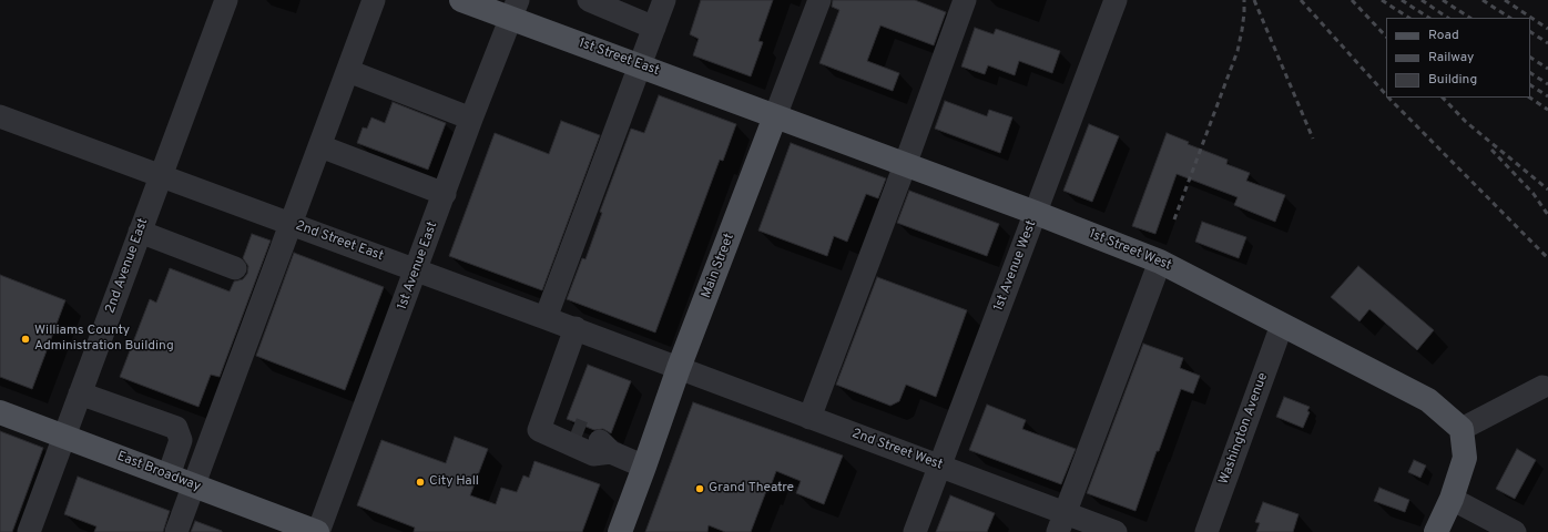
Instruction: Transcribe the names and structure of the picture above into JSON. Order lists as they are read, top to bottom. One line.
{"streets":{"main road":["1st Street East","1st Street West","Main Street","East Broadway"],"street":["2nd Street East","2nd Avenue East","1st Avenue East","1st Avenue West","Washington Avenue","2nd Street West"]},"crossings":[["1st Street East","1st Street West"],["1st Street East","1st Avenue East"],["1st Street East","Main Street"],["2nd Street East","2nd Avenue East"],["2nd Street East","1st Avenue East"],["2nd Street East","Main Street"],["2nd Street East","2nd Street West"],["1st Street West","Main Street"],["1st Street West","1st Avenue West"],["1st Street West","Washington Avenue"],["2nd Avenue East","East Broadway"],["1st Avenue East","East Broadway"],["Main Street","2nd Street West"],["1st Avenue West","2nd Street West"]],"places":["Williams County Administration Building","City Hall","Grand Theatre"],"legend":["Road","Railway","Building"]}
